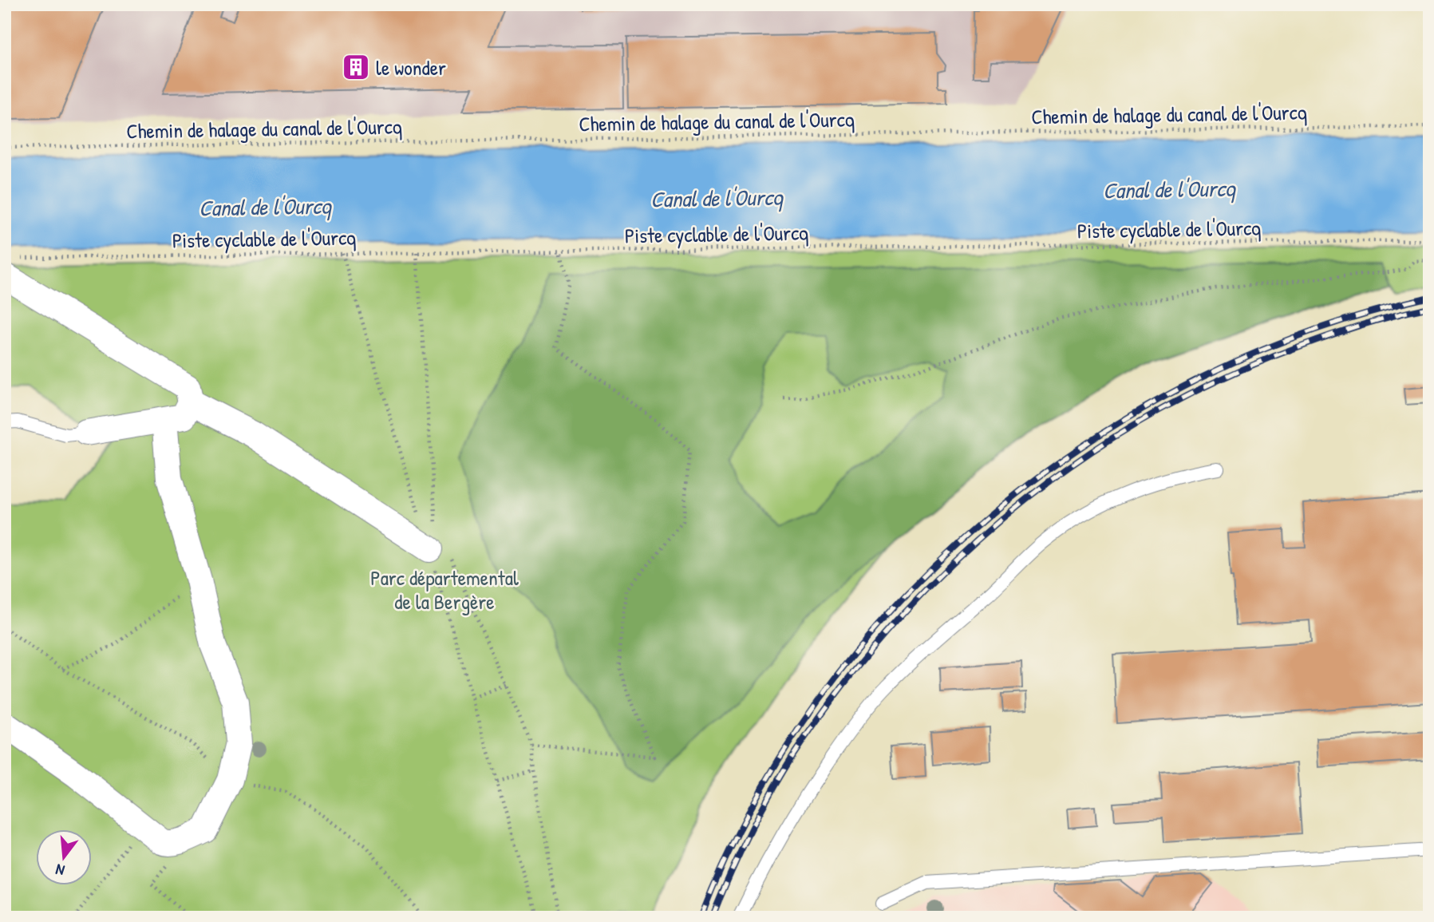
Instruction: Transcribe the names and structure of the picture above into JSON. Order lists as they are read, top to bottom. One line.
{"streets":{"path":["Chemin de halage du canal de l'Ourcq","Piste cyclable de l'Ourcq"]},"water":["Canal de l'Ourcq"],"parks":["Parc départemental de la Bergère"],"places":{"building":["le wonder"]},"north":"bottom"}
